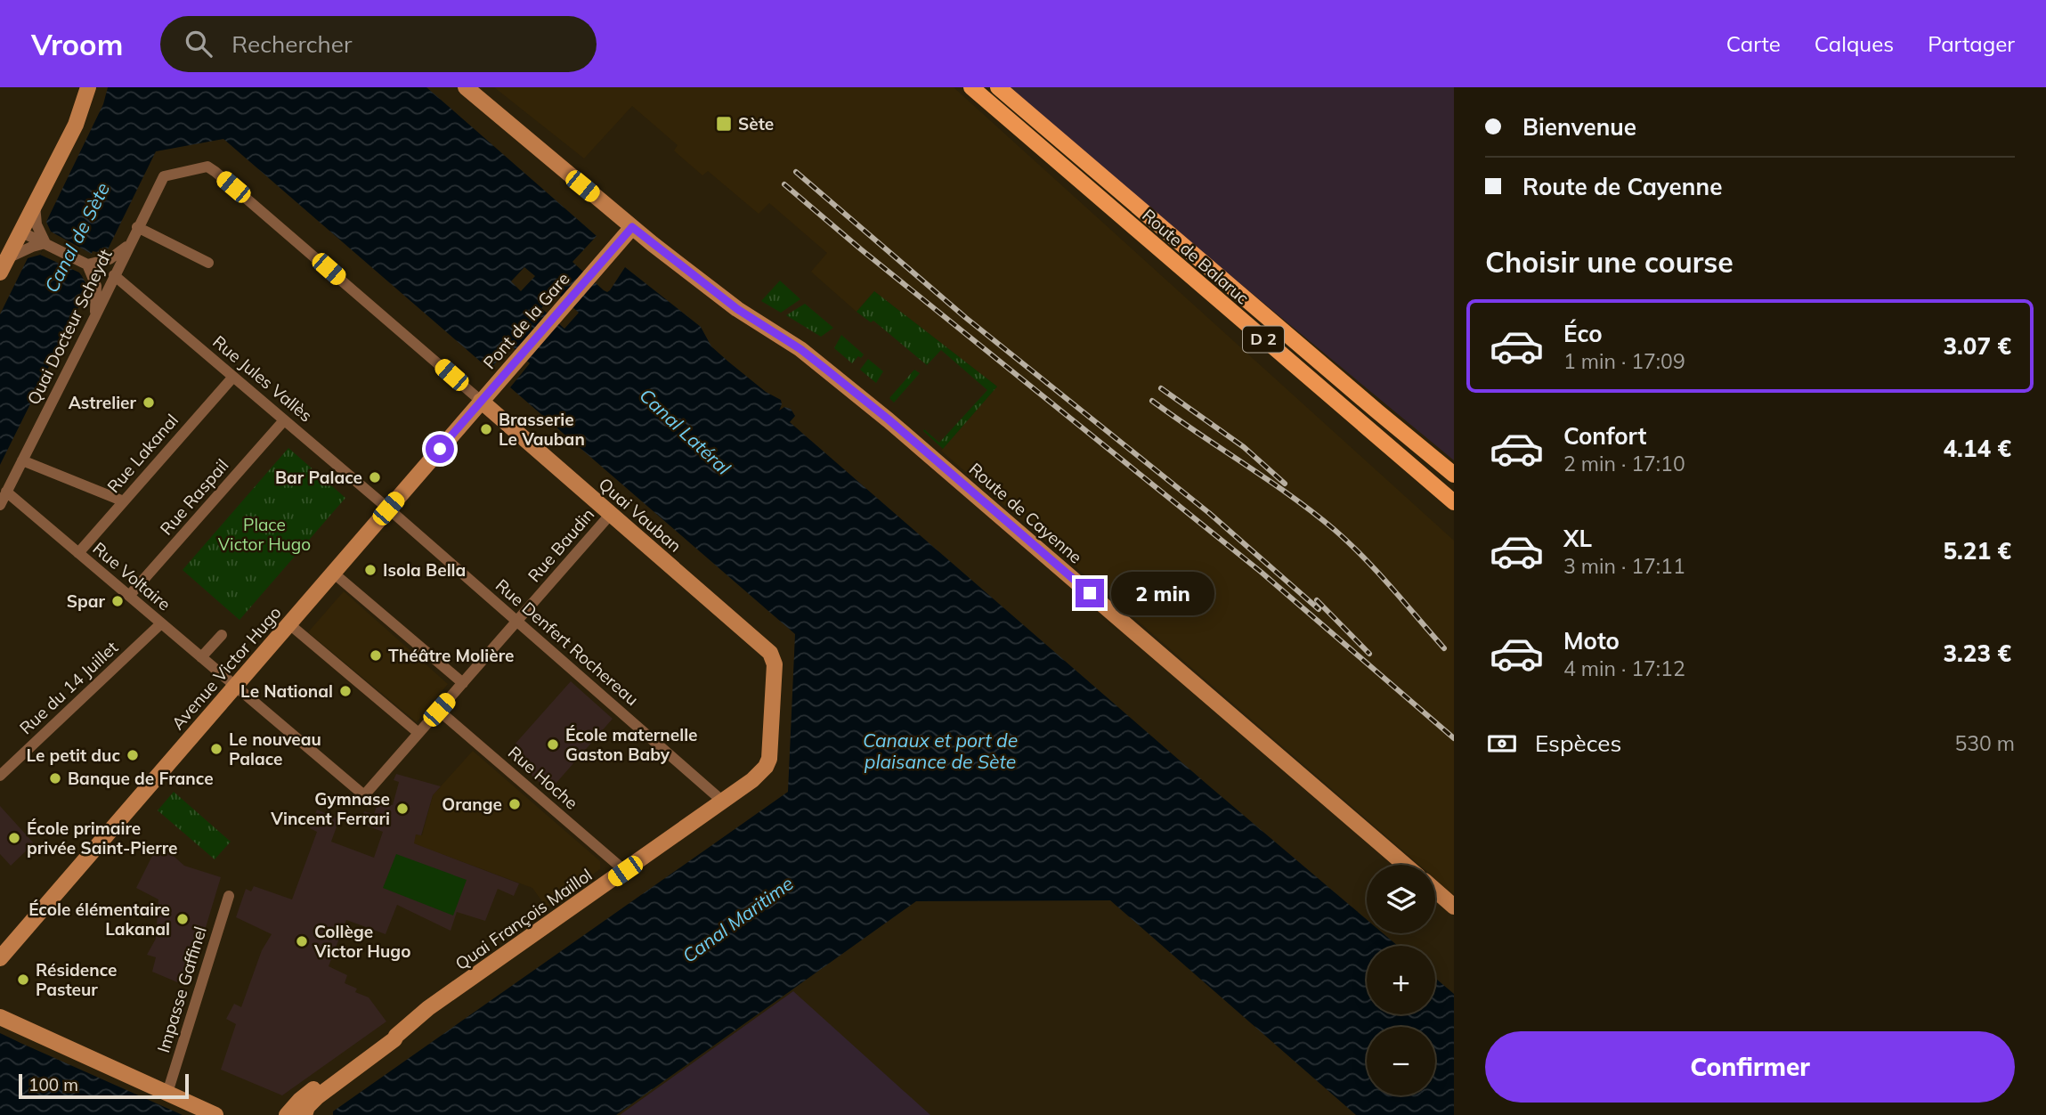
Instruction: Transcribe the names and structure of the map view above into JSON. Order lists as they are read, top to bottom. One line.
{"streets":{"main road":["Route de Balaruc","Pont de la Gare","D 2","Route de Cayenne","Quai Vauban","Avenue Victor Hugo","Quai François Maillol"],"street":["Quai Docteur Scheydt","Rue Jules Vallès","Rue Lakanal","Rue Raspail","Rue Baudin","Rue Voltaire","Rue Denfert Rochereau","Rue du 14 Juillet","Rue Hoche","Impasse Gaffinel"]},"crossings":[["Pont de la Gare","Quai Docteur Scheydt"],["Pont de la Gare","Route de Cayenne"],["Pont de la Gare","Quai Vauban"],["Pont de la Gare","Avenue Victor Hugo"],["Quai Docteur Scheydt","Rue Jules Vallès"],["Quai Docteur Scheydt","Quai Vauban"],["Quai Docteur Scheydt","Rue Voltaire"],["Quai Docteur Scheydt","Avenue Victor Hugo"],["Rue Jules Vallès","Rue Lakanal"],["Rue Jules Vallès","Rue Raspail"],["Rue Jules Vallès","Rue Denfert Rochereau"],["Rue Jules Vallès","Avenue Victor Hugo"],["Rue Lakanal","Rue Voltaire"],["Rue Raspail","Rue Voltaire"],["Quai Vauban","Rue Baudin"],["Quai Vauban","Avenue Victor Hugo"],["Quai Vauban","Quai François Maillol"],["Rue Baudin","Rue Voltaire"],["Rue Baudin","Rue Denfert Rochereau"],["Rue Baudin","Rue Hoche"],["Rue Voltaire","Avenue Victor Hugo"],["Rue Voltaire","Rue du 14 Juillet"],["Rue Denfert Rochereau","Avenue Victor Hugo"],["Rue Denfert Rochereau","Quai François Maillol"],["Rue Hoche","Quai François Maillol"]],"water":["Canal de Sète","Canal Latéral","Canaux et port de plaisance de Sète","Canal Maritime"],"parks":["Place Victor Hugo"],"places":{"transit":["Sète"],"other":["Astrelier","Brasserie Le Vauban","Bar Palace","Isola Bella","Spar","Théâtre Molière","Le National","École maternelle Gaston Baby","Le nouveau Palace","Le petit duc","Banque de France","Orange","Gymnase Vincent Ferrari","École primaire privée Saint-Pierre","École élémentaire Lakanal","Collège Victor Hugo","Résidence Pasteur"]},"scale_bar":"100 m","page":{"header":"Vroom","search":"Rechercher","nav":["Carte","Calques","Partager"],"banner":["Bienvenue","Route de Cayenne"],"heading":"Choisir une course","list":[{"name":"Éco","note":"1 min · 17:09","value":"3.07 €"},{"name":"Confort","note":"2 min · 17:10","value":"4.14 €"},{"name":"XL","note":"3 min · 17:11","value":"5.21 €"},{"name":"Moto","note":"4 min · 17:12","value":"3.23 €"}],"bubble":"2 min","pay":["Espèces","530 m"],"map_buttons":["+","−"],"buttons":"Confirmer","scale":"100 m"}}
